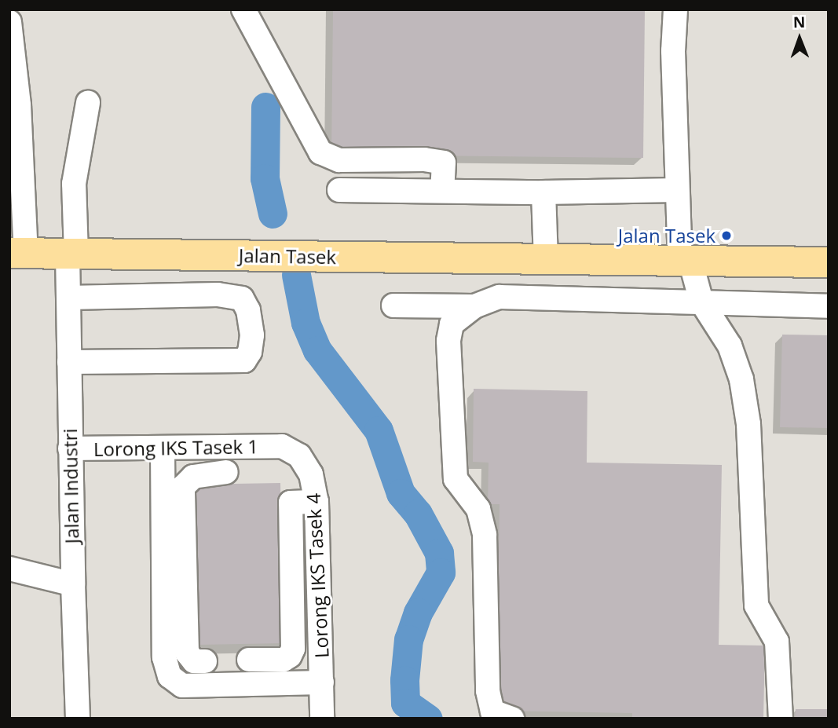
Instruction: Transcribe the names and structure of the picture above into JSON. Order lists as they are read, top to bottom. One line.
{"streets":{"main road":["Jalan Tasek"],"street":["Lorong IKS Tasek 1","Jalan Industri","Lorong IKS Tasek 4"]},"crossings":[["Jalan Tasek","Jalan Industri"],["Lorong IKS Tasek 1","Jalan Industri"],["Lorong IKS Tasek 1","Lorong IKS Tasek 4"]],"places":["Jalan Tasek"],"north":"top"}
